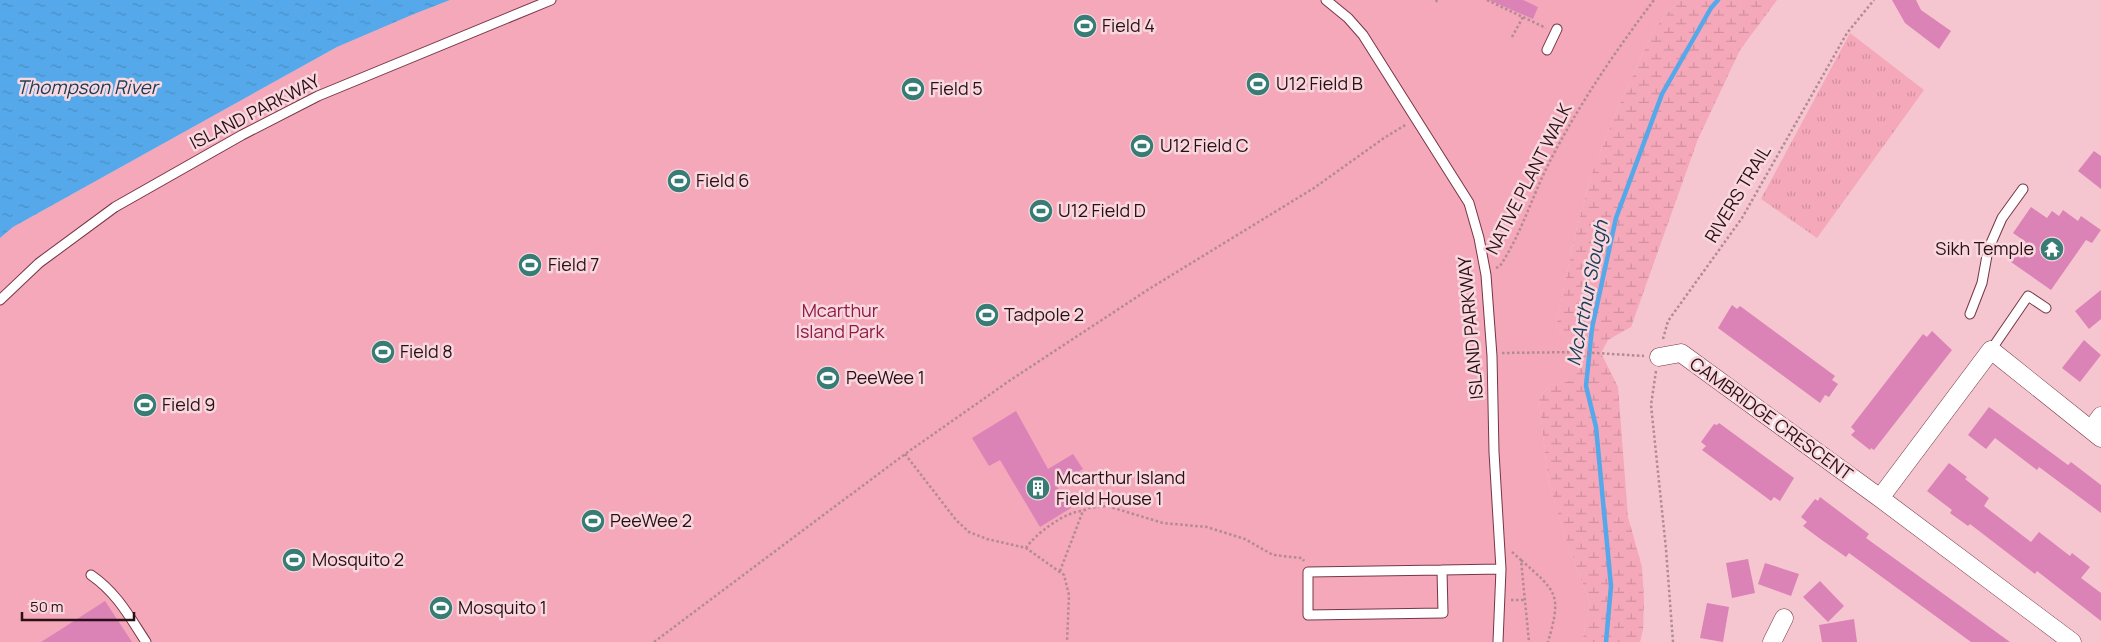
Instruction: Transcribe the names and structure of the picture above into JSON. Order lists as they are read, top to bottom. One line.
{"streets":{"street":["CAMBRIDGE CRESCENT"],"lane":["ISLAND PARKWAY"],"path":["NATIVE PLANT WALK","RIVERS TRAIL"]},"crossings":[["RIVERS TRAIL","CAMBRIDGE CRESCENT"]],"water":["Thompson River","McArthur Slough"],"parks":["Mcarthur Island Park"],"places":{"sports":["Field 4","U12 Field B","Field 5","U12 Field C","Field 6","U12 Field D","Field 7","Tadpole 2","Field 8","PeeWee 1","Field 9","PeeWee 2","Mosquito 2","Mosquito 1"],"temple":["Sikh Temple"],"building":["Mcarthur Island Field House 1"]},"scale_bar":"50 m"}
